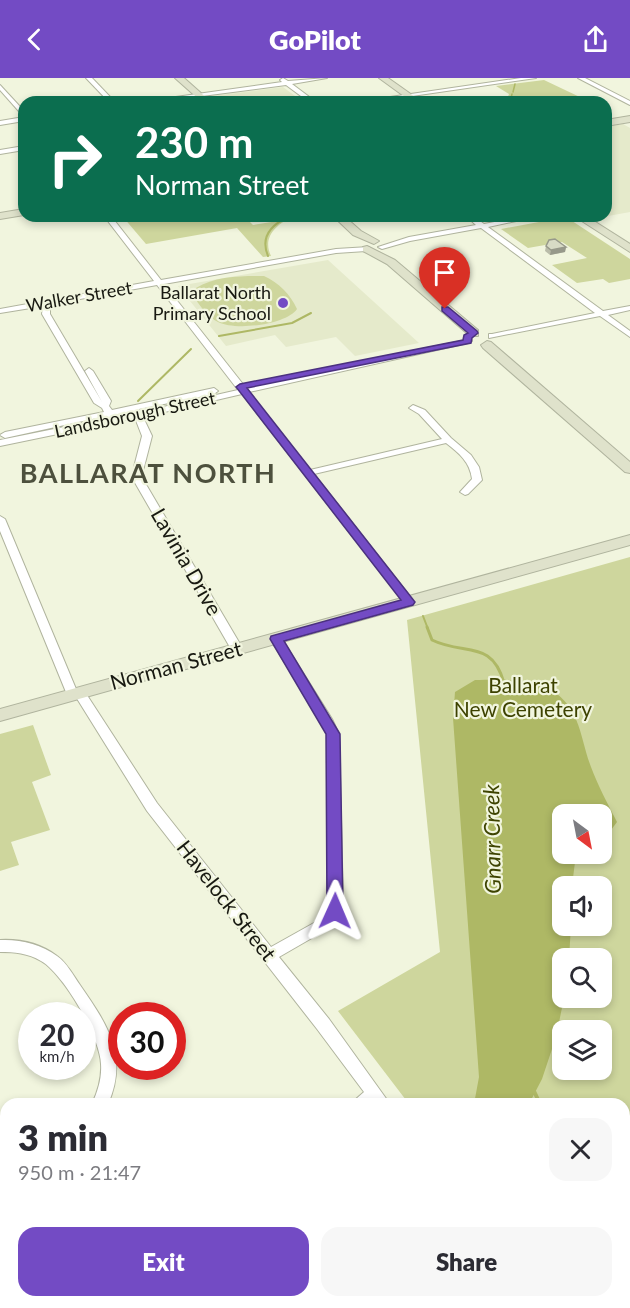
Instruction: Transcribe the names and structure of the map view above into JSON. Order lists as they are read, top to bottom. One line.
{"streets":{"street":["Walker Street","Landsborough Street","Lavinia Drive","Norman Street","Havelock Street"]},"crossings":[["Landsborough Street","Lavinia Drive"],["Lavinia Drive","Norman Street"],["Norman Street","Havelock Street"]],"districts":["BALLARAT NORTH"],"water":["Gnarr Creek"],"parks":["Ballarat New Cemetery"],"places":["Ballarat North Primary School"],"north":"bottom right","page":{"header":"GoPilot","turn":["230 m","Norman Street"],"speed":"20 km/h","limit":"30","heading":["3 min","950 m · 21:47"],"buttons":["Exit","Share"]}}
